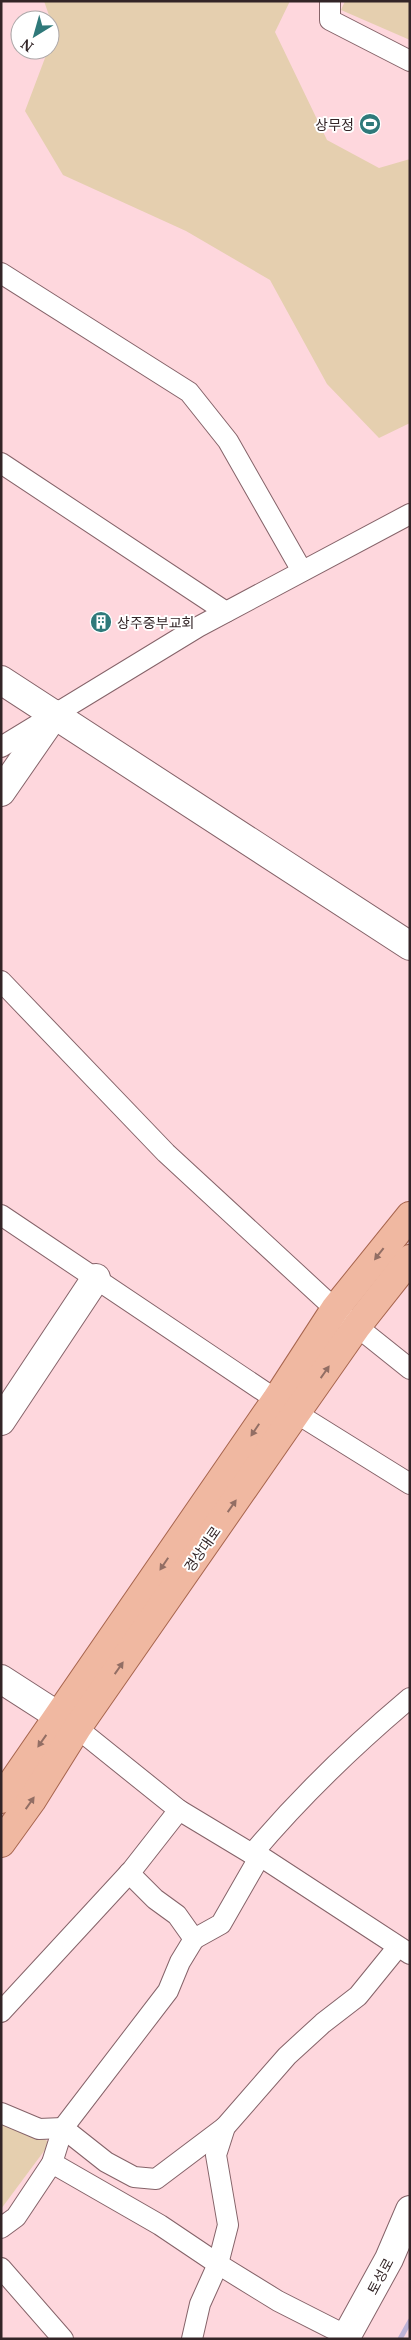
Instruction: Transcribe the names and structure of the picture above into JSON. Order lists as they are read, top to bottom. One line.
{"streets":{"main road":["경상대로"],"street":["토성로"]},"places":{"sports":["상무정"],"building":["상주중부교회"]},"north":"bottom left"}
